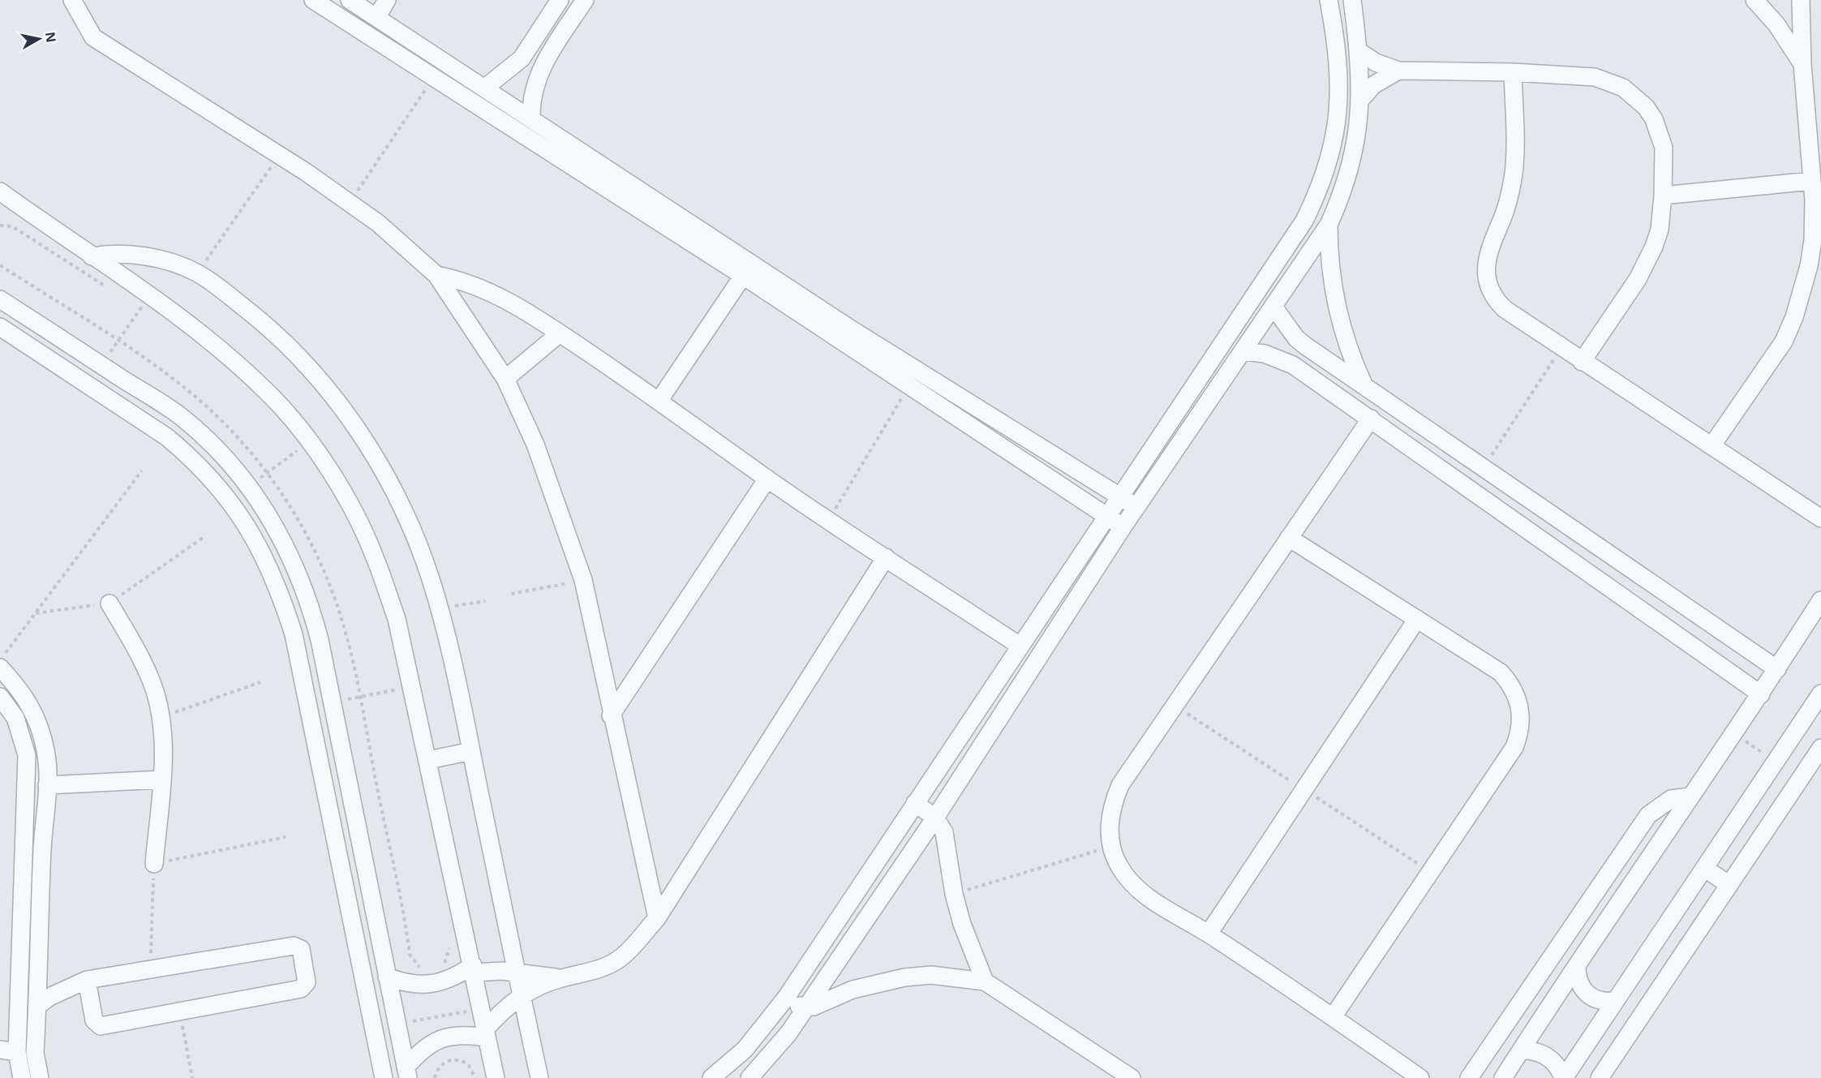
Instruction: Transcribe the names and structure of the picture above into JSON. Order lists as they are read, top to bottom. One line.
{"north":"right"}
